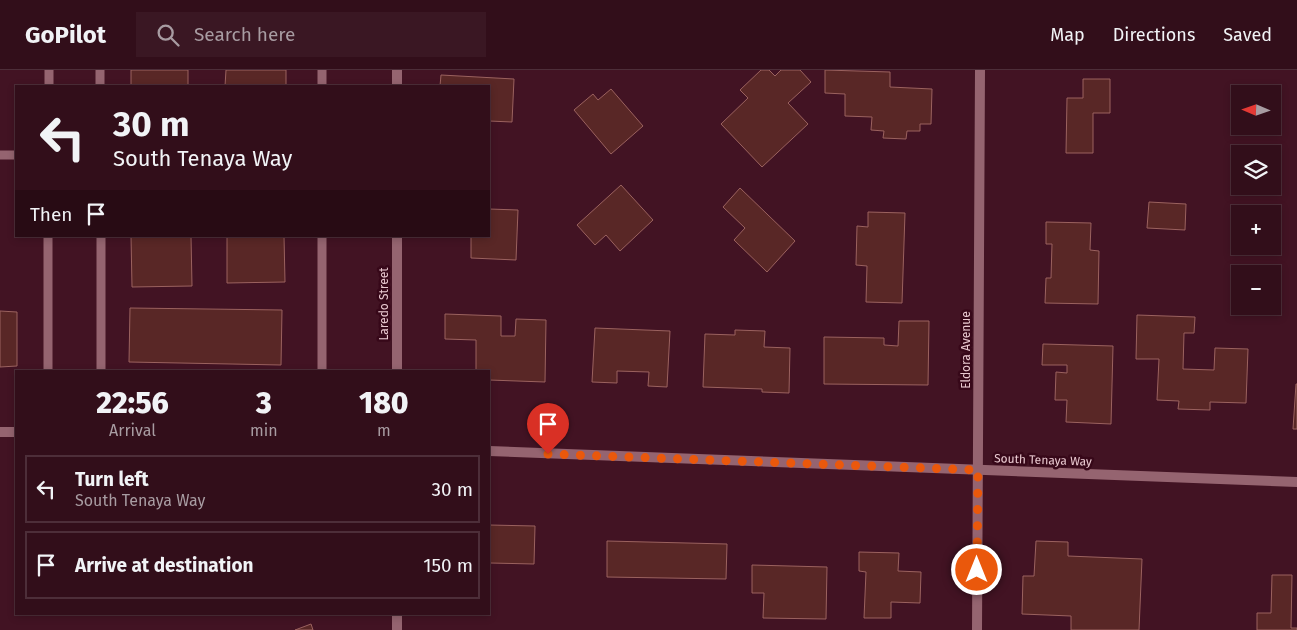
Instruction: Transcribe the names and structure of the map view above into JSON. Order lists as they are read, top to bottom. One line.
{"streets":{"street":["Laredo Street","Eldora Avenue","South Tenaya Way"]},"crossings":[["Eldora Avenue","South Tenaya Way"]],"north":"left","page":{"header":"GoPilot","search":"Search here","nav":["Map","Directions","Saved"],"map_buttons":["+","−"],"turn":["30 m","South Tenaya Way"],"then":"Then","eta":["22:56","Arrival","3","min","180","m"],"list":[{"name":"Turn left","note":"South Tenaya Way","value":"30 m"},{"name":"Arrive at destination","value":"150 m"}]}}
